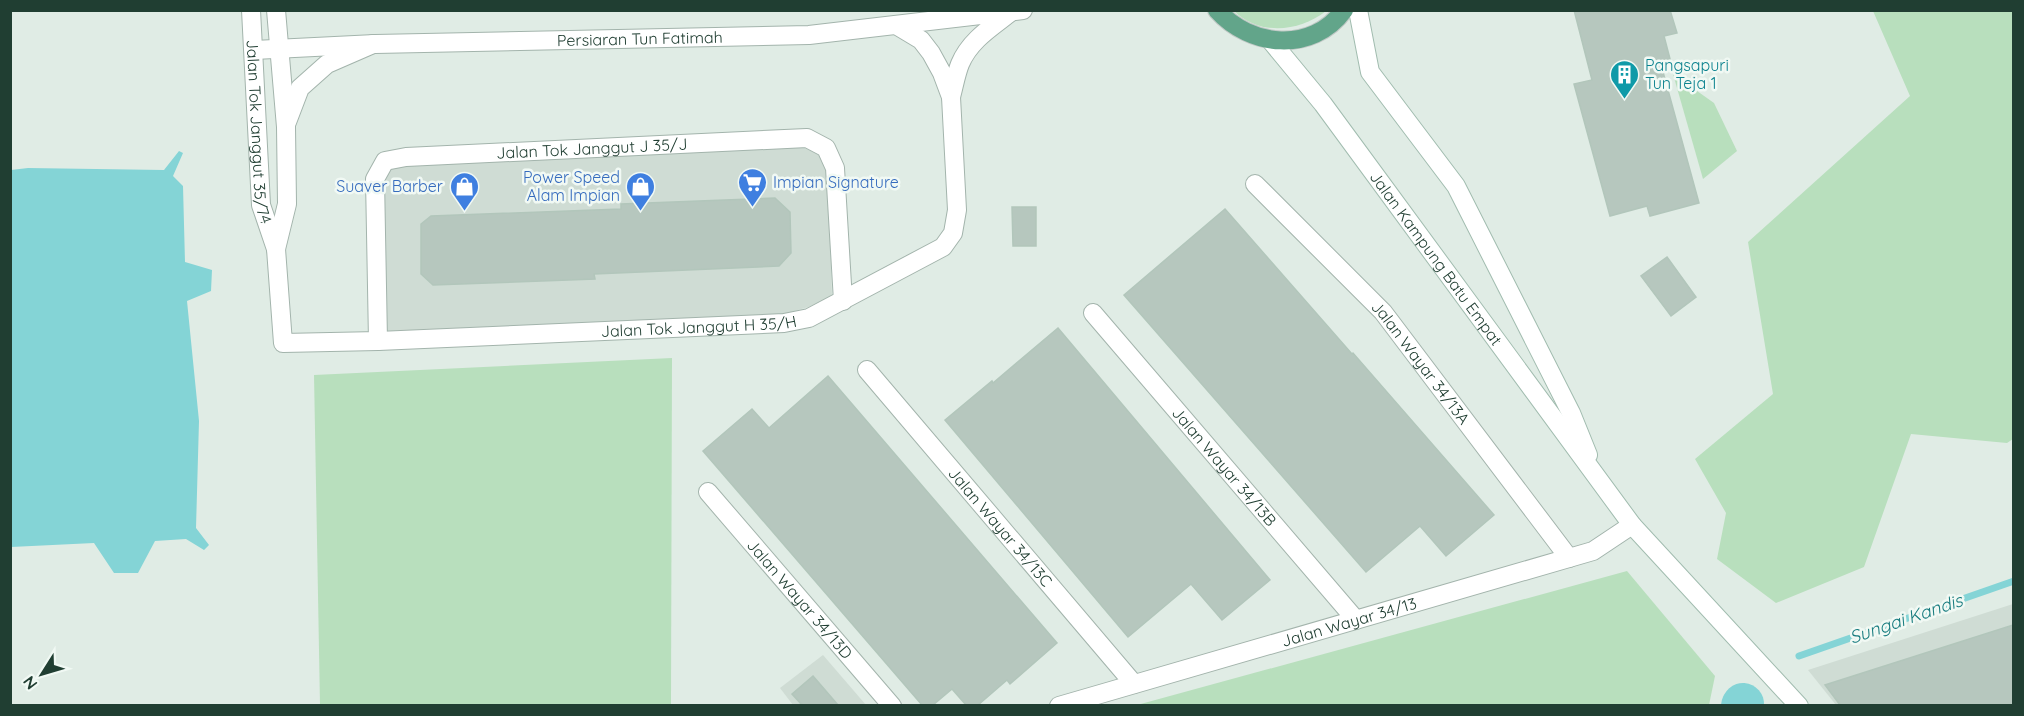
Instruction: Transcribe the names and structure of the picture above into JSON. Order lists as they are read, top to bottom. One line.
{"streets":{"street":["Persiaran Tun Fatimah","Jalan Tok Janggut 35/74","Jalan Tok Janggut J 35/J","Jalan Kampung Batu Empat","Jalan Tok Janggut H 35/H","Jalan Wayar 34/13A","Jalan Wayar 34/13B","Jalan Wayar 34/13C","Jalan Wayar 34/13D","Jalan Wayar 34/13"]},"crossings":[["Persiaran Tun Fatimah","Jalan Tok Janggut 35/74"],["Jalan Tok Janggut 35/74","Jalan Tok Janggut H 35/H"],["Jalan Tok Janggut J 35/J","Jalan Tok Janggut H 35/H"],["Jalan Kampung Batu Empat","Jalan Wayar 34/13"],["Jalan Wayar 34/13A","Jalan Wayar 34/13"],["Jalan Wayar 34/13B","Jalan Wayar 34/13"],["Jalan Wayar 34/13C","Jalan Wayar 34/13"]],"water":["Sungai Kandis"],"places":{"building":["Pangsapuri Tun Teja 1"],"supermarket":["Impian Signature"],"shop":["Suaver Barber","Power Speed Alam Impian"]},"north":"bottom left"}
